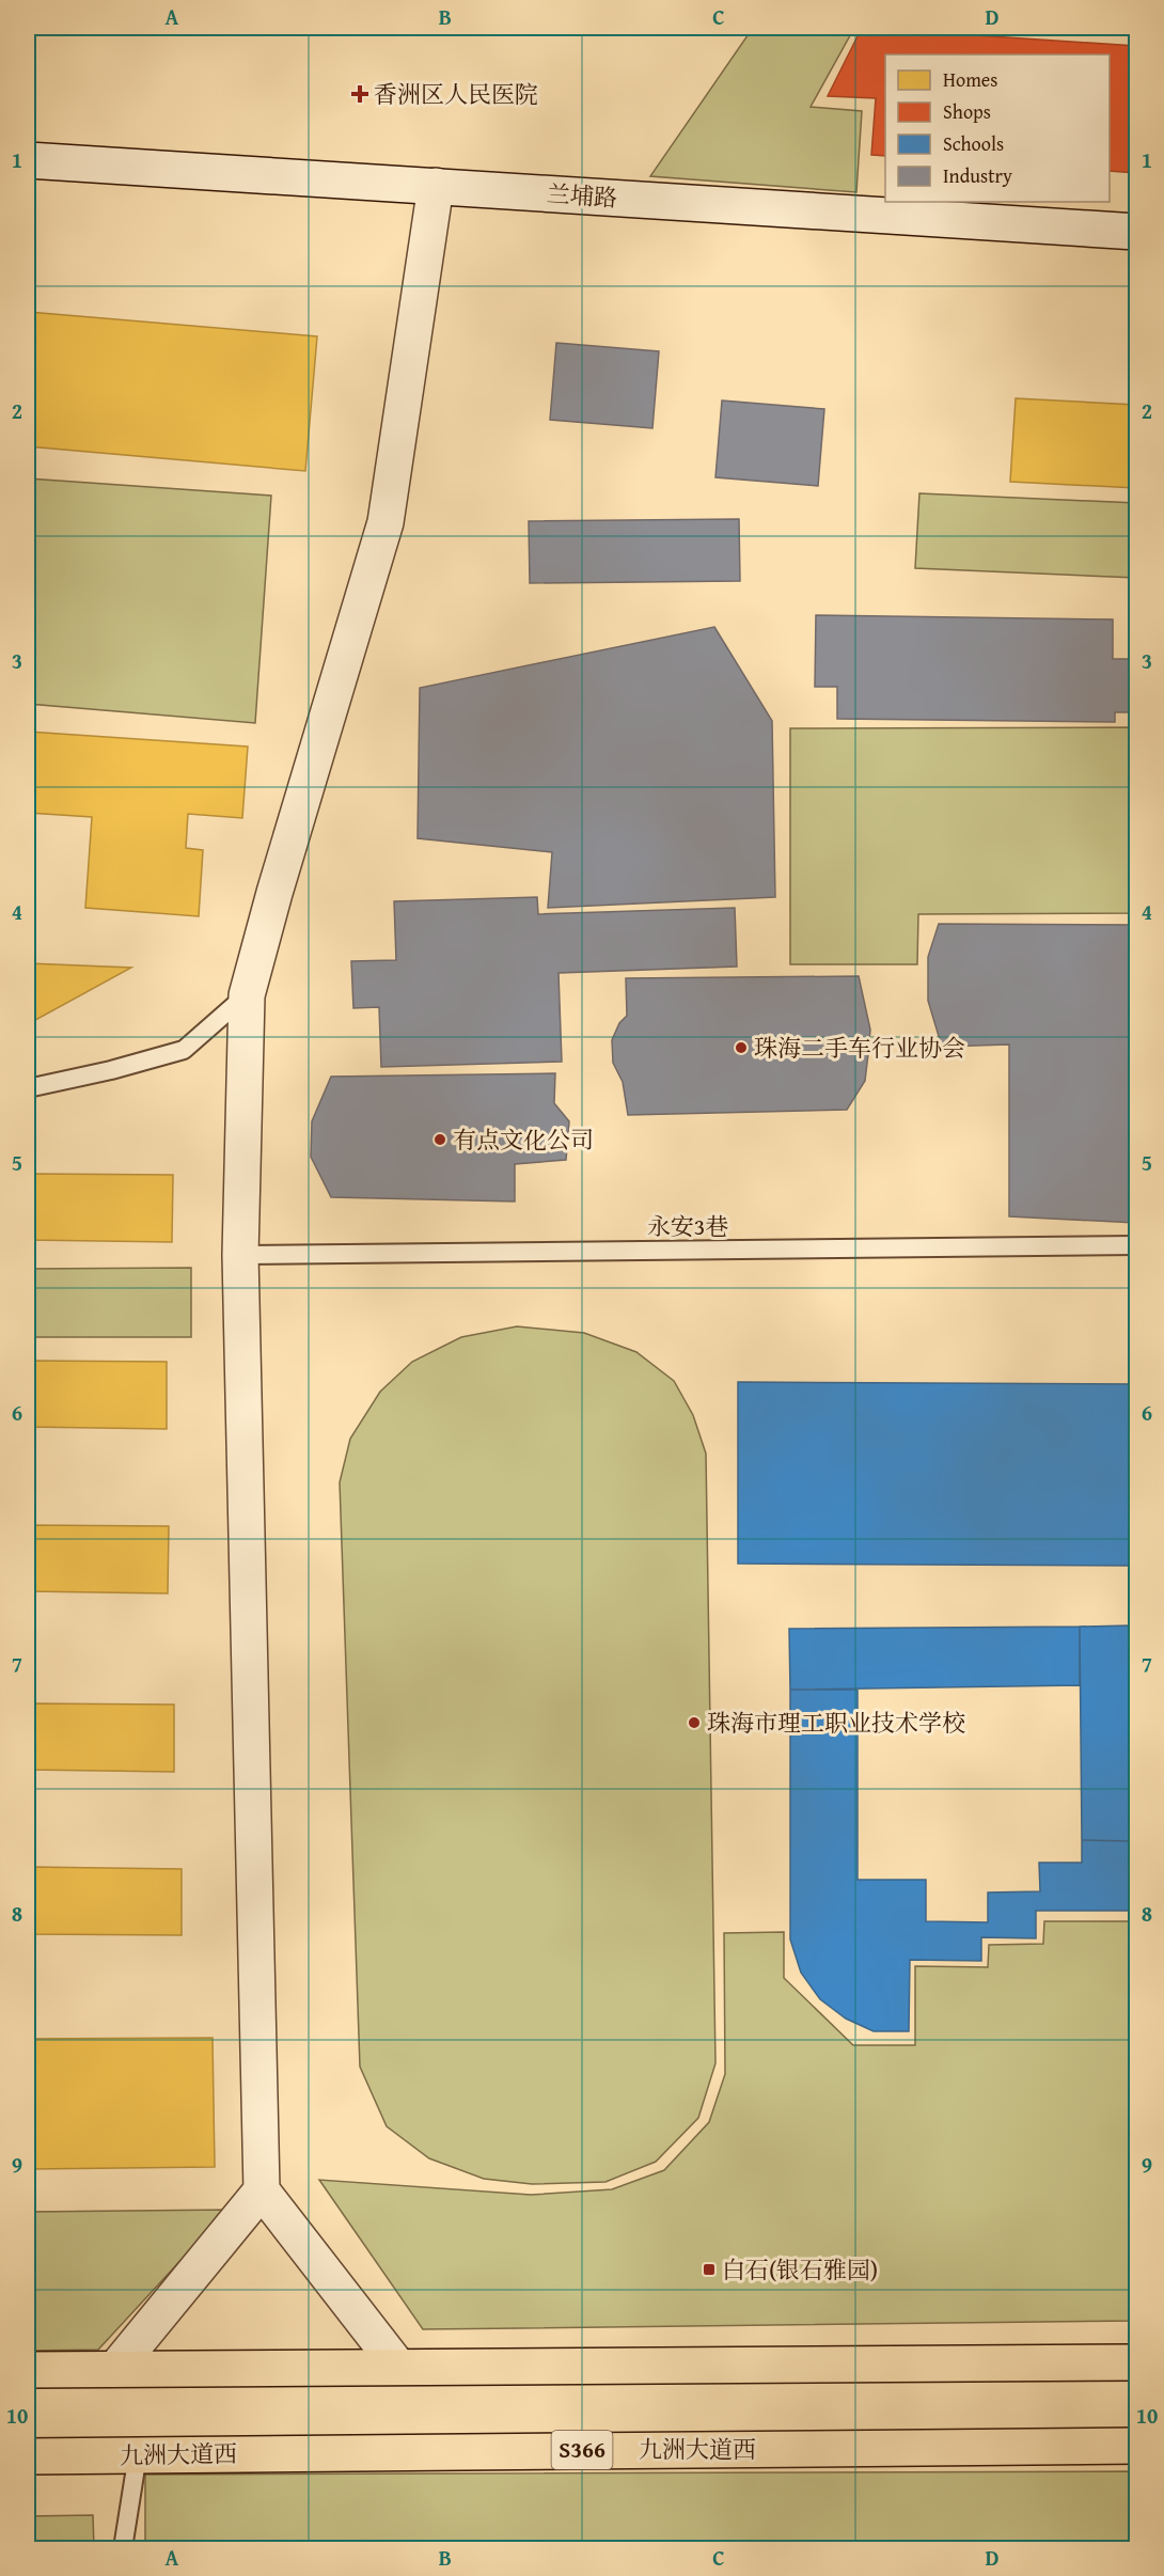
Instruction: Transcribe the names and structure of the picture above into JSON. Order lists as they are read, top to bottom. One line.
{"streets":{"main road":["九洲大道西","S366"],"street":["兰埔路"],"lane":["永安3巷"]},"places":{"health":["香洲区人民医院"],"other":["珠海二手车行业协会","有点文化公司","珠海市理工职业技术学校"],"transit":["白石(银石雅园)"]},"legend":["Homes","Shops","Schools","Industry"],"grid":{"columns":["A","B","C","D"],"rows":["1","2","3","4","5","6","7","8","9","10"]}}
